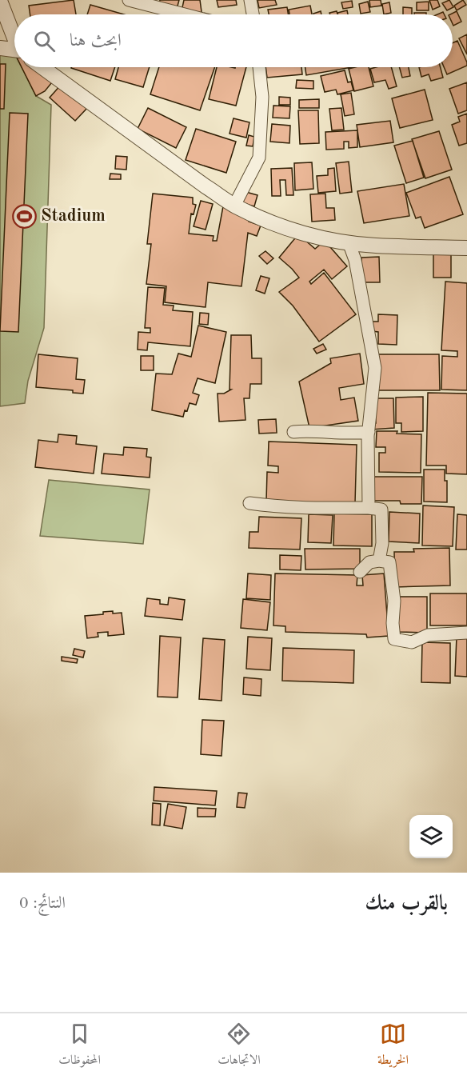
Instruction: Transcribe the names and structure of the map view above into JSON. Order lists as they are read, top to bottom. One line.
{"places":{"sports":["Stadium"]},"page":{"search":"ابحث هنا","heading":["بالقرب منك","النتائج: 0"],"nav":["الخريطة","الاتجاهات","المحفوظات"]}}
